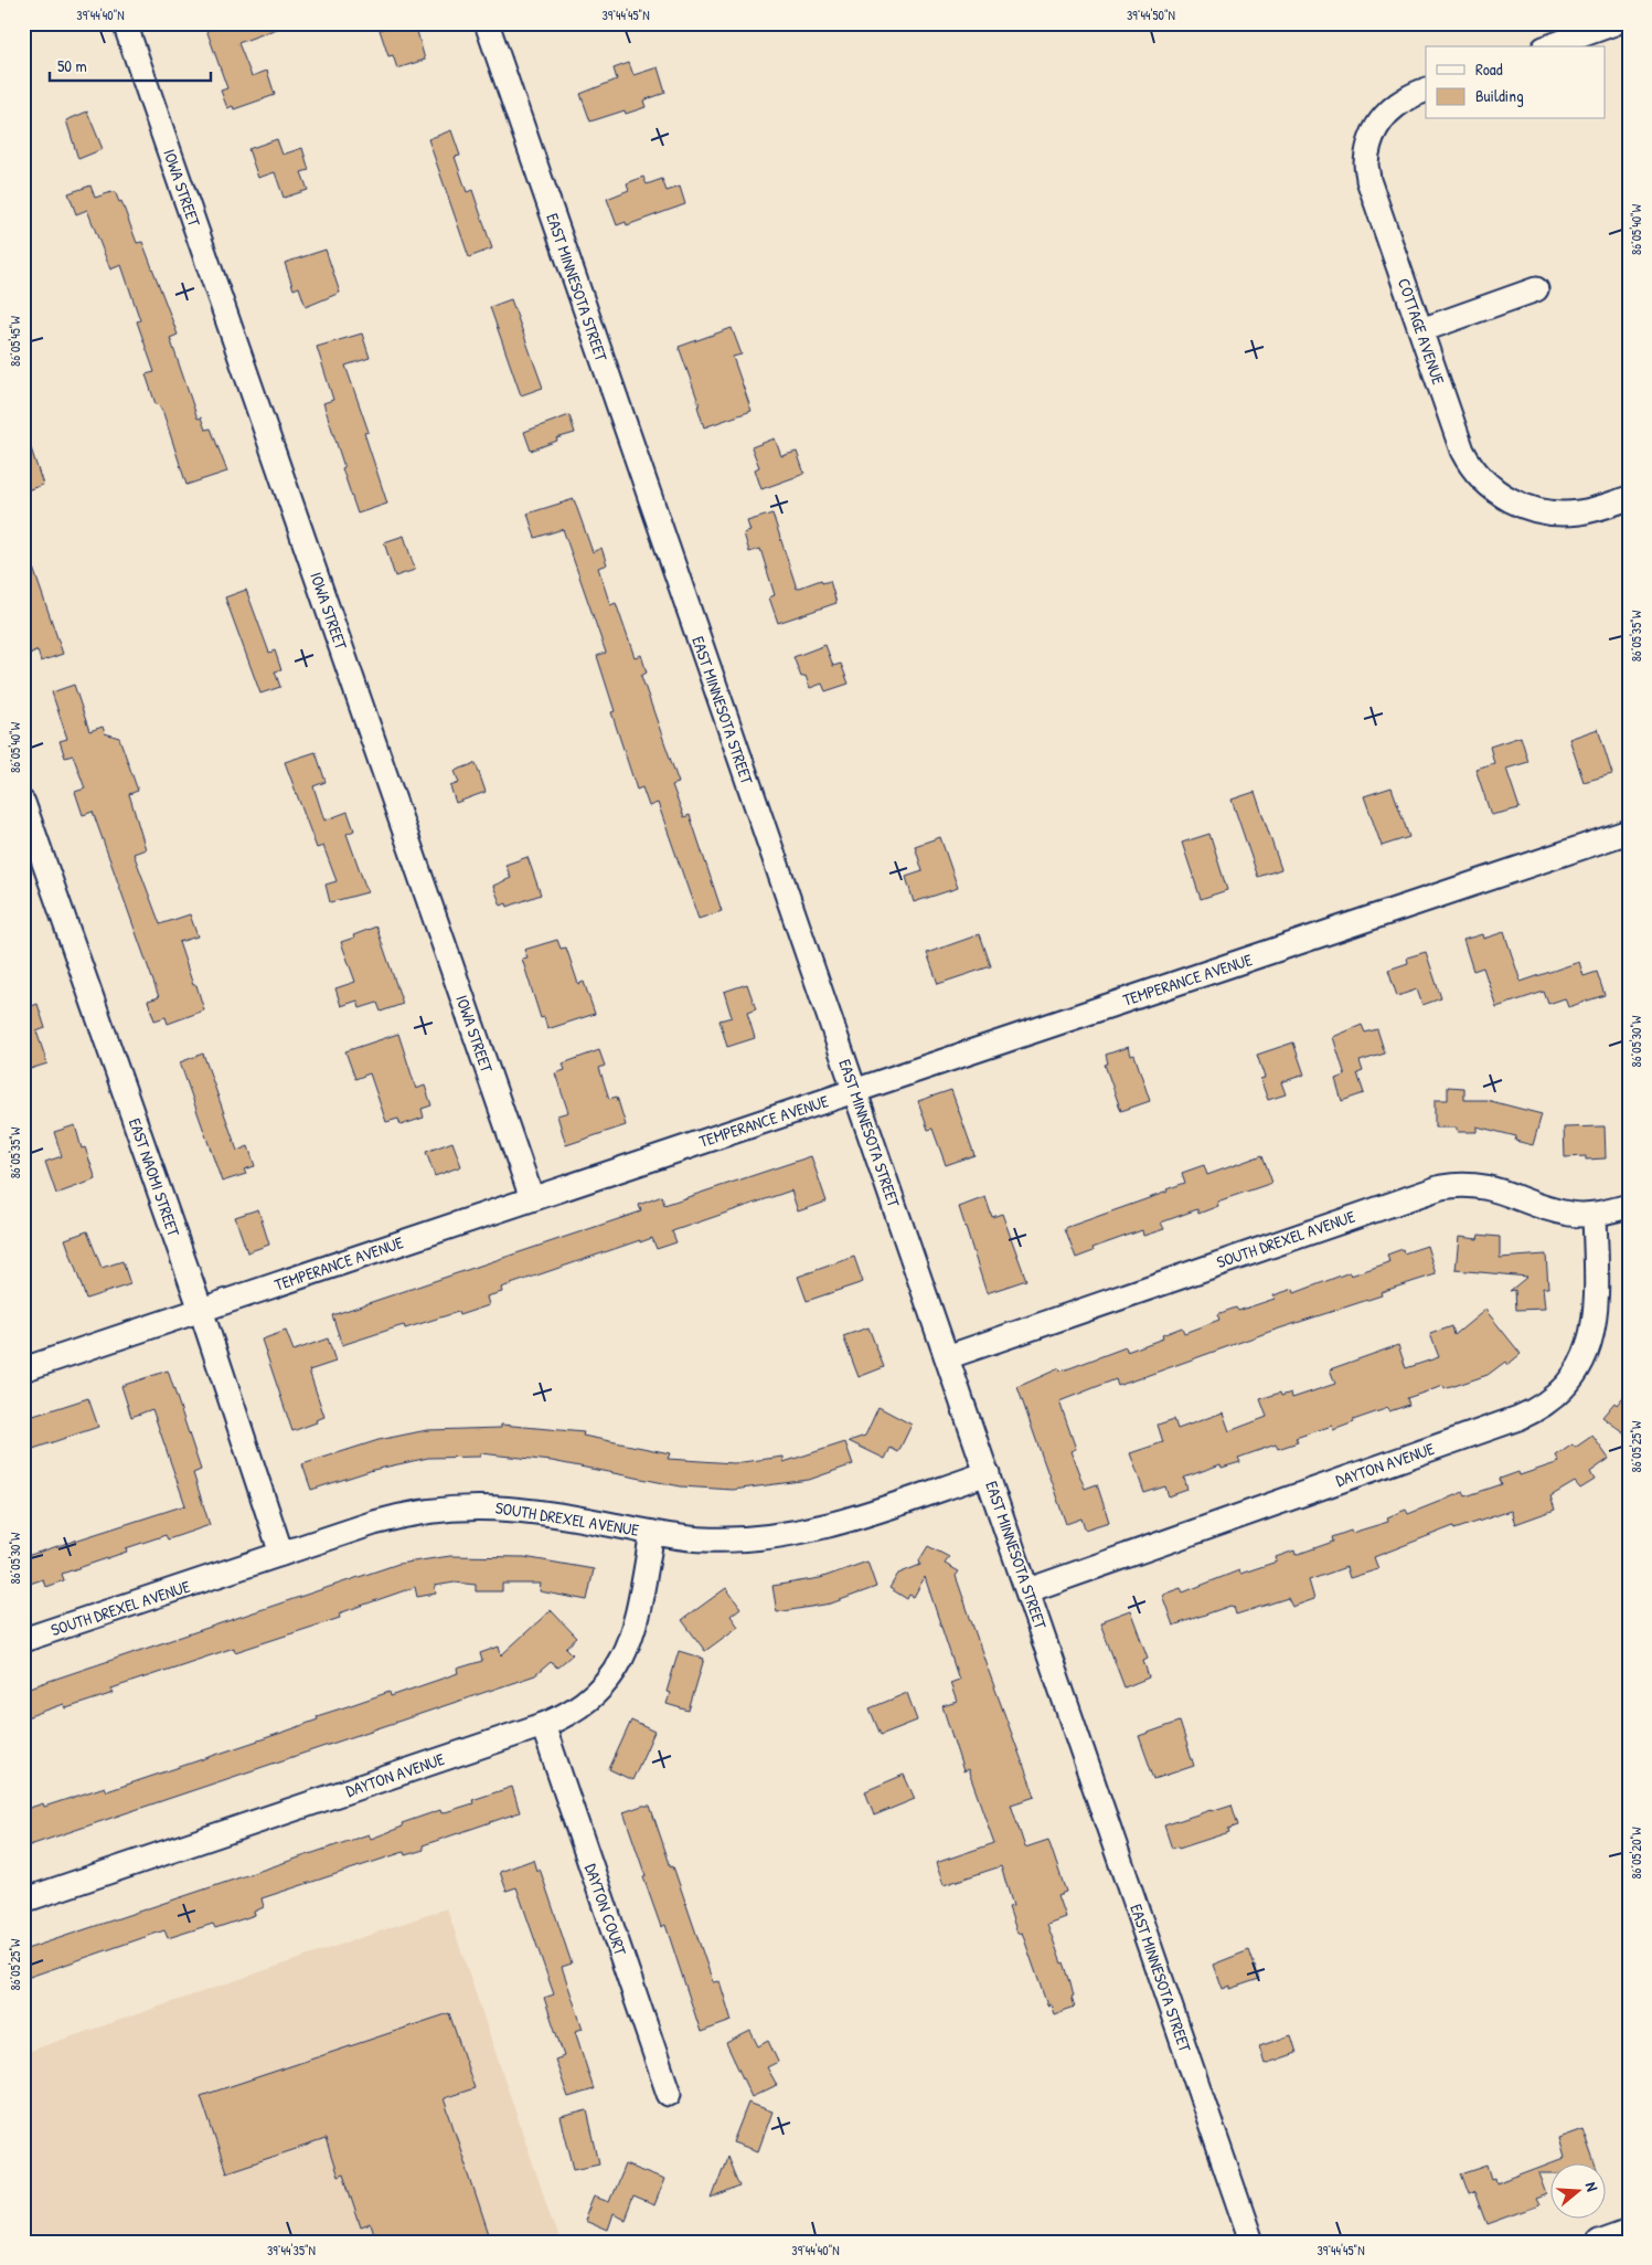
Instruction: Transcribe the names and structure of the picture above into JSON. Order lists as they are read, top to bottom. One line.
{"streets":{"street":["IOWA STREET","EAST MINNESOTA STREET","COTTAGE AVENUE","TEMPERANCE AVENUE","EAST NAOMI STREET","SOUTH DREXEL AVENUE","DAYTON AVENUE","DAYTON COURT"]},"crossings":[["IOWA STREET","TEMPERANCE AVENUE"],["EAST MINNESOTA STREET","TEMPERANCE AVENUE"],["EAST MINNESOTA STREET","SOUTH DREXEL AVENUE"],["EAST MINNESOTA STREET","DAYTON AVENUE"],["TEMPERANCE AVENUE","EAST NAOMI STREET"],["EAST NAOMI STREET","SOUTH DREXEL AVENUE"],["SOUTH DREXEL AVENUE","DAYTON AVENUE"],["DAYTON AVENUE","DAYTON COURT"]],"legend":["Road","Building"],"scale_bar":"50 m","north":"right","coordinates":["39°44'40\"N","39°44'45\"N","39°44'50\"N","86°05'40\"W","86°05'45\"W","86°05'35\"W","86°05'30\"W","86°05'25\"W","86°05'20\"W","39°44'35\"N"]}
